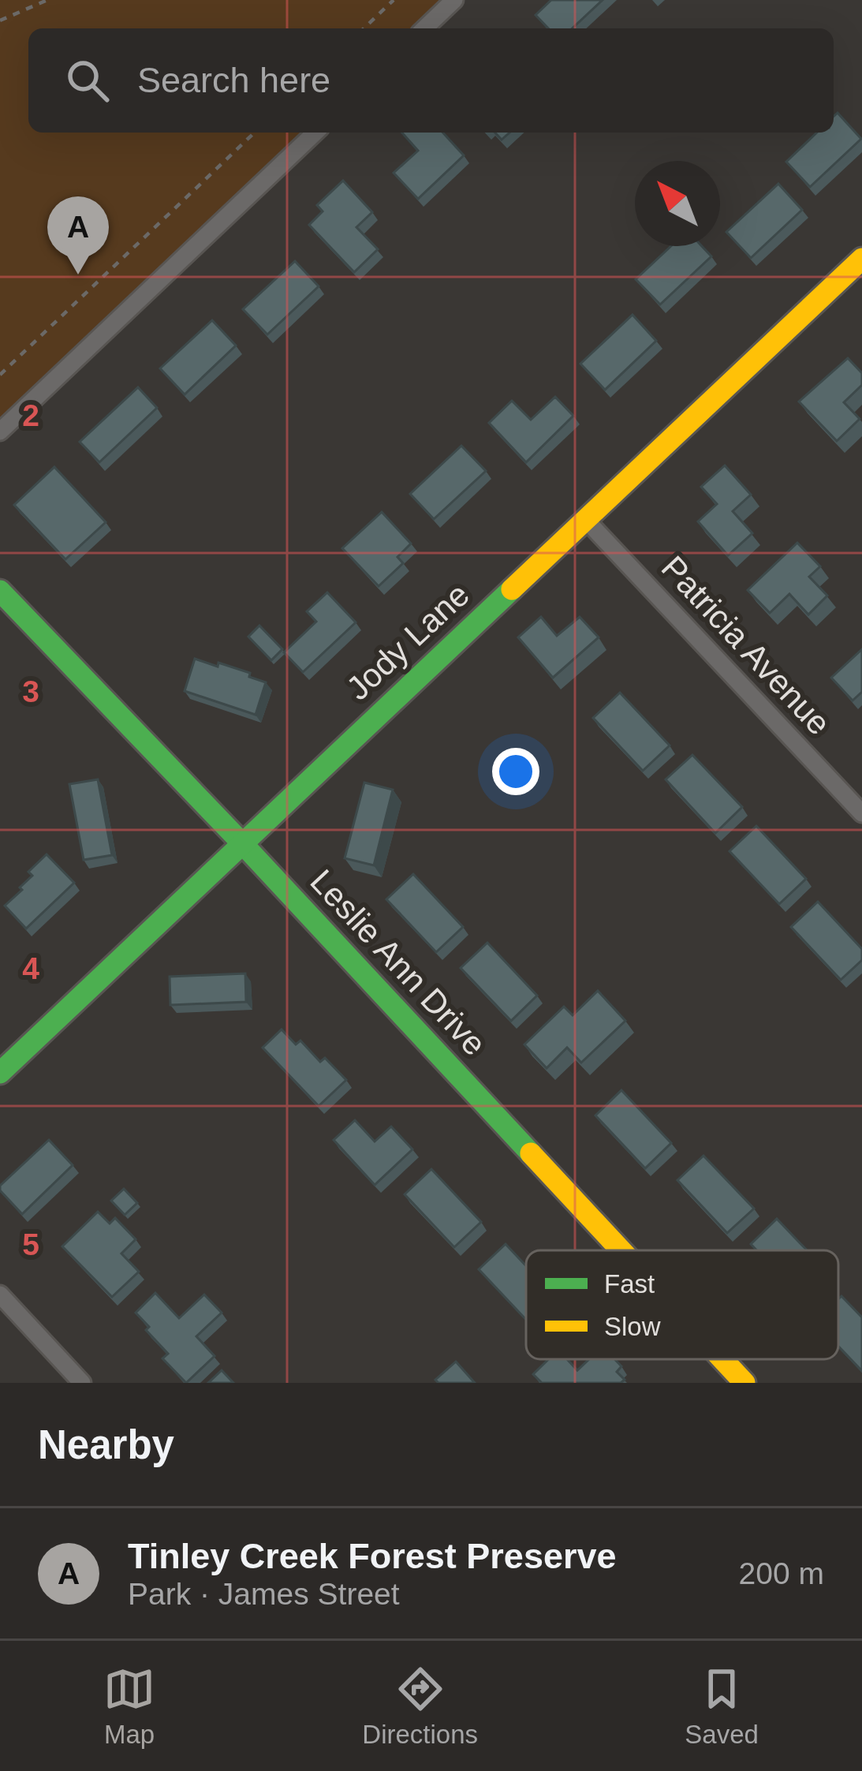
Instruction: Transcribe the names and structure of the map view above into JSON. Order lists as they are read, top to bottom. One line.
{"streets":{"street":["Jody Lane","Patricia Avenue","Leslie Ann Drive"]},"crossings":[["Jody Lane","Patricia Avenue"],["Jody Lane","Leslie Ann Drive"]],"legend":["Fast","Slow"],"north":"top left","page":{"search":"Search here","pins":"A","heading":"Nearby","list":[{"mark":"A","name":"Tinley Creek Forest Preserve","note":"Park · James Street","value":"200 m"}],"nav":["Map","Directions","Saved"]},"grid":{"rows":["2","3","4","5"]}}
